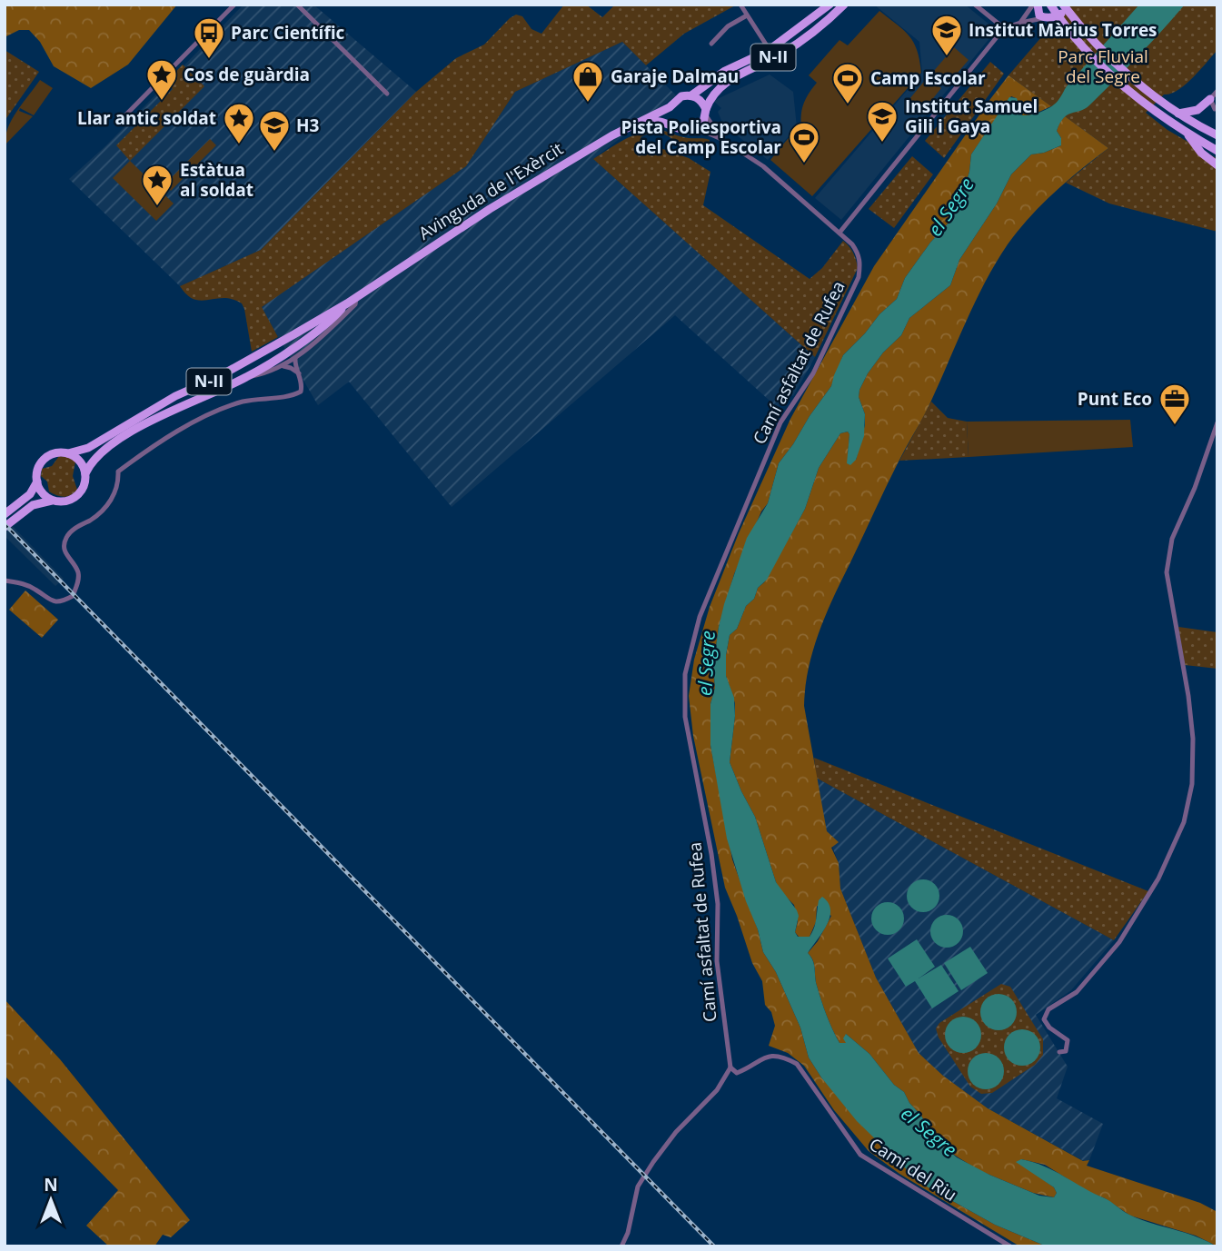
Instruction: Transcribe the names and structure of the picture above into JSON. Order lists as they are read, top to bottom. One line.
{"streets":{"main road":["N-II","Avinguda de l'Exèrcit"],"street":["Camí asfaltat de Rufea","Camí del Riu"]},"crossings":[["N-II","Avinguda de l'Exèrcit"],["Camí asfaltat de Rufea","Camí del Riu"]],"water":["el Segre"],"parks":["Parc Fluvial del Segre"],"places":{"school or university":["Institut Màrius Torres","Institut Samuel Gili i Gaya","H3"],"bus stop":["Parc Científic"],"place":["Cos de guàrdia","Llar antic soldat","Estàtua al soldat"],"shop":["Garaje Dalmau"],"sports":["Camp Escolar","Pista Poliesportiva del Camp Escolar"],"office":["Punt Eco"]},"north":"top"}
